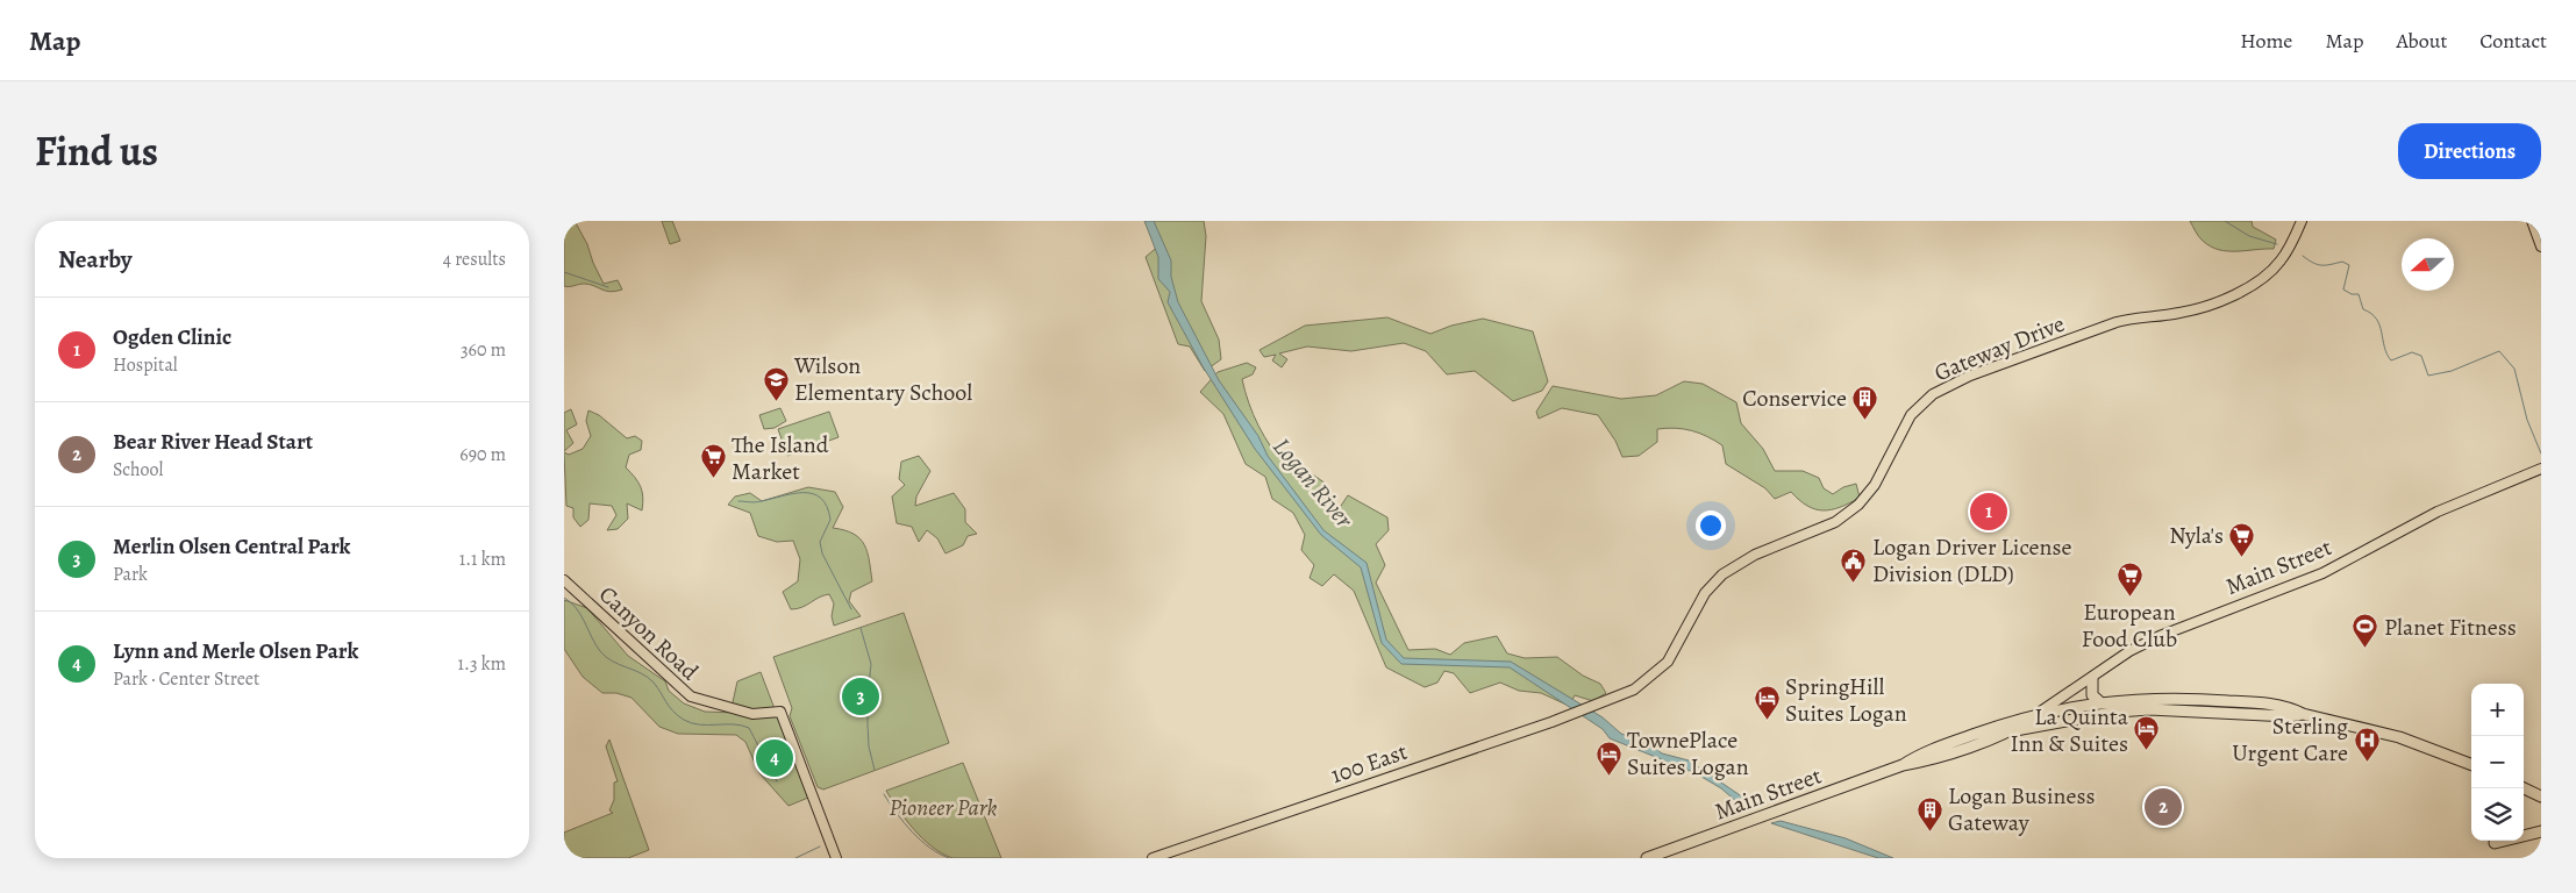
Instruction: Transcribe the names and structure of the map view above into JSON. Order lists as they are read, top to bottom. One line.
{"streets":{"highway":["Main Street"],"main road":["Gateway Drive","Canyon Road","100 East"]},"crossings":[["Gateway Drive","100 East"]],"water":["Logan River"],"parks":["Pioneer Park"],"places":{"school or university":["Wilson Elementary School"],"building":["Conservice","Logan Business Gateway"],"supermarket":["The Island Market","Nyla's","European Food Club"],"public building":["Logan Driver License Division (DLD)"],"sports":["Planet Fitness"],"hotel":["SpringHill Suites Logan","La Quinta Inn & Suites","TownePlace Suites Logan"],"hospital":["Sterling Urgent Care"]},"north":"left","page":{"header":"Map","nav":["Home","Map","About","Contact"],"title":"Find us","buttons":"Directions","heading":["Nearby","4 results"],"list":[{"mark":"1","name":"Ogden Clinic","note":"Hospital","value":"360 m"},{"mark":"2","name":"Bear River Head Start","note":"School","value":"690 m"},{"mark":"3","name":"Merlin Olsen Central Park","note":"Park","value":"1.1 km"},{"mark":"4","name":"Lynn and Merle Olsen Park","note":"Park · Center Street","value":"1.3 km"}],"pins":["1","3","4","2"],"map_buttons":["+","−"]}}
